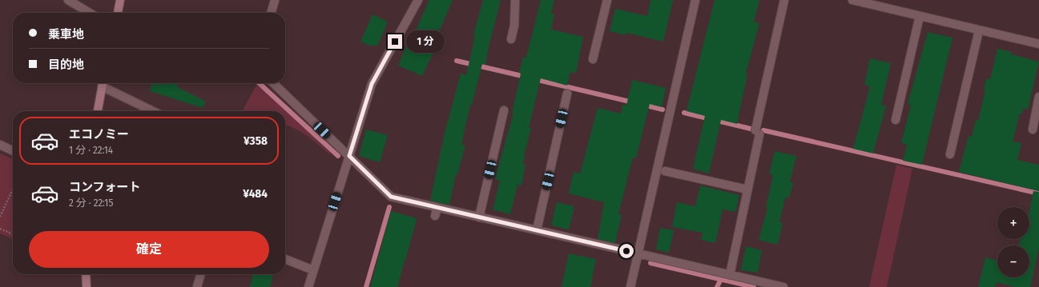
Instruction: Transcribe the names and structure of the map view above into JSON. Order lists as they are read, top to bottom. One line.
{"page":{"banner":["乗車地","目的地"],"bubble":"1 分","list":[{"name":"エコノミー","note":"1 分 · 22:14","value":"¥358"},{"name":"コンフォート","note":"2 分 · 22:15","value":"¥484"}],"map_buttons":["+","−"],"buttons":"確定"}}
